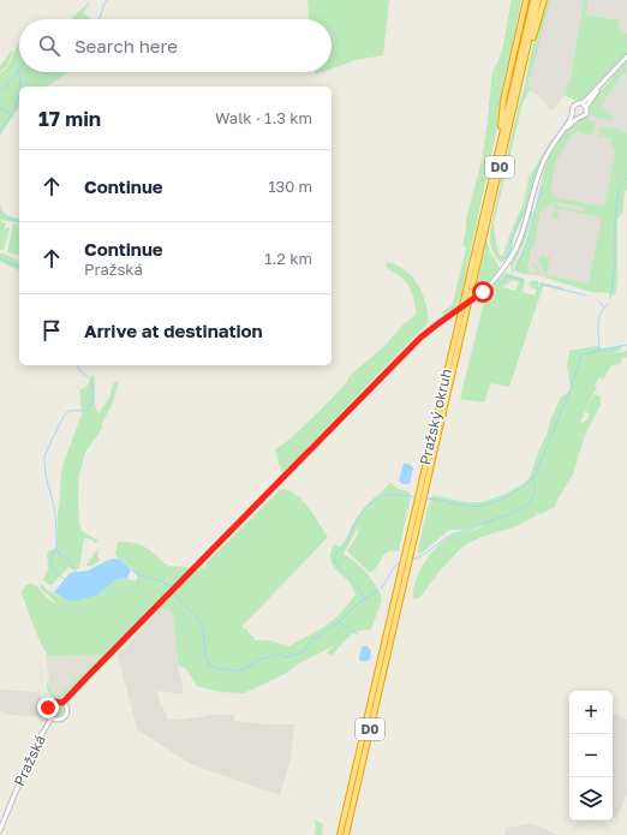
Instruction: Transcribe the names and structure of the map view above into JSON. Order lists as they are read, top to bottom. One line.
{"streets":{"highway":["D0","Pražský okruh"],"main road":["Pražská"]},"page":{"search":"Search here","heading":["17 min","Walk · 1.3 km"],"list":[["Continue","130 m"],["Continue","Pražská","1.2 km"],"Arrive at destination"],"map_buttons":["+","−"]}}
